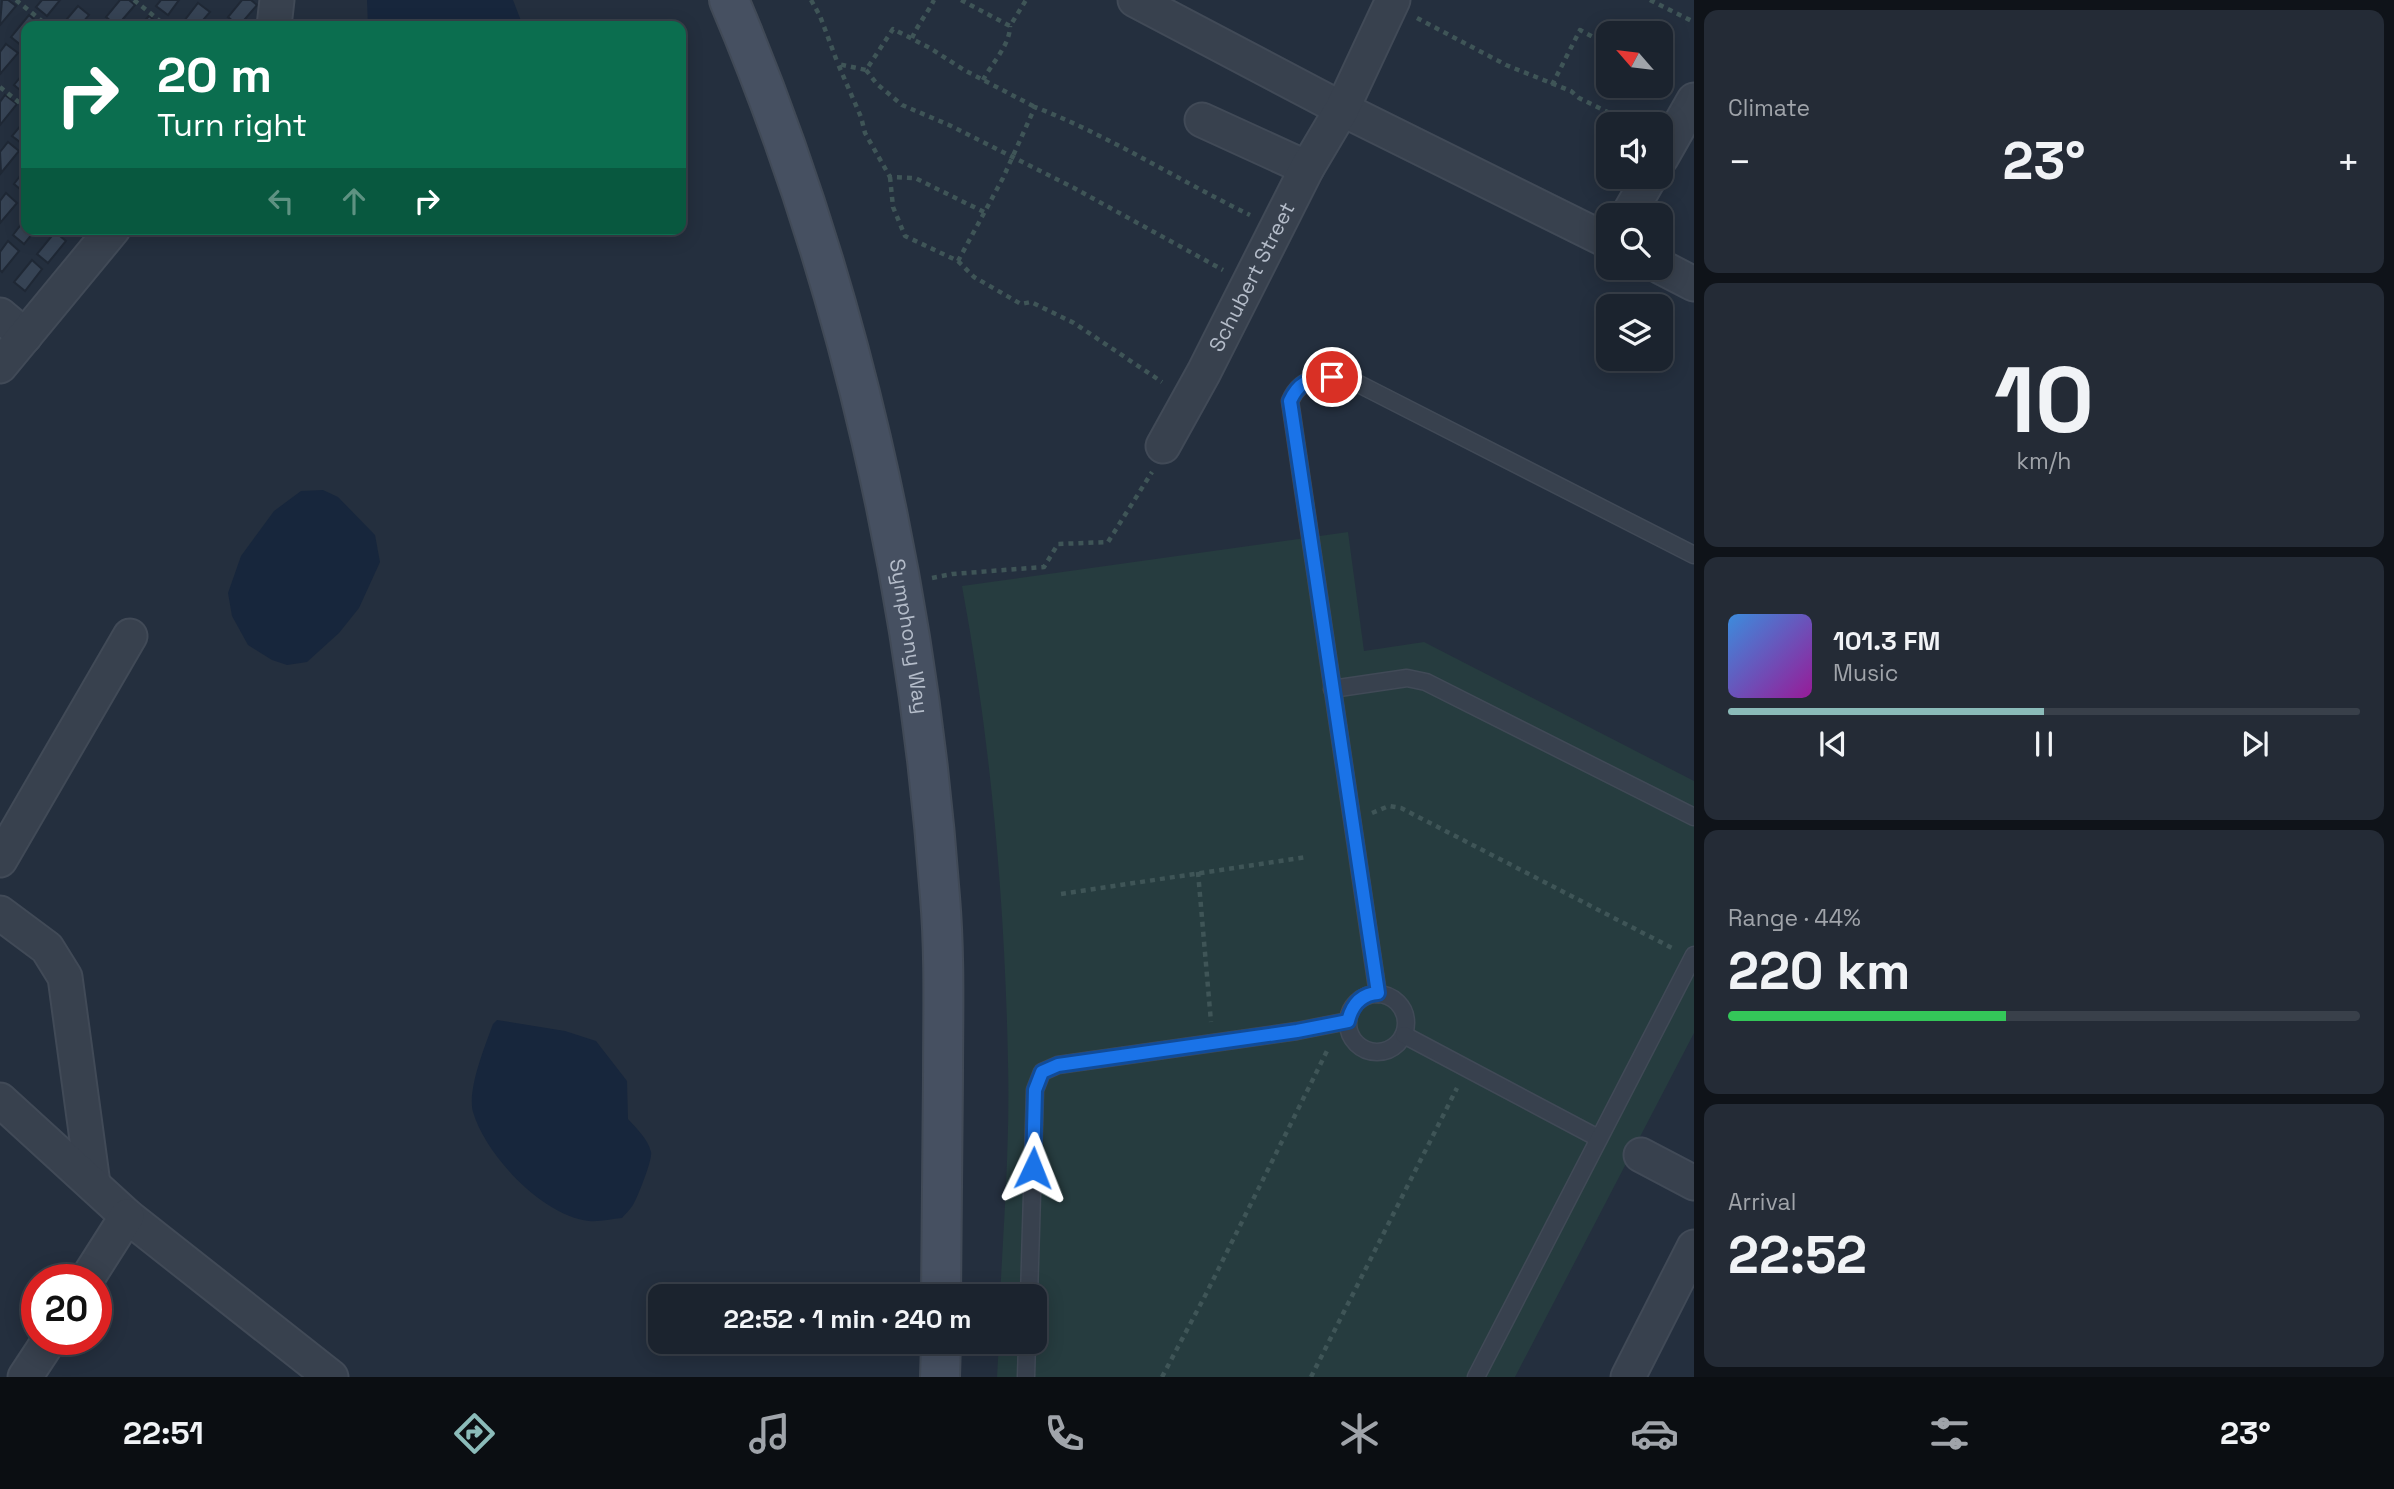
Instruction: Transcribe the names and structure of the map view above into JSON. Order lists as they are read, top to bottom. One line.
{"streets":{"main road":["Symphony Way"],"street":["Schubert Street"]},"north":"top left","page":{"tile":["Climate",["10","km/h"],["Range · 44%","220 km"],["Arrival","22:52"]],"turn":["20 m","Turn right"],"heat":["−","23°","+"],"song":["101.3 FM","Music"],"limit":"20","trip":"22:52 · 1 min · 240 m","tabs":["22:51","23°"]}}
